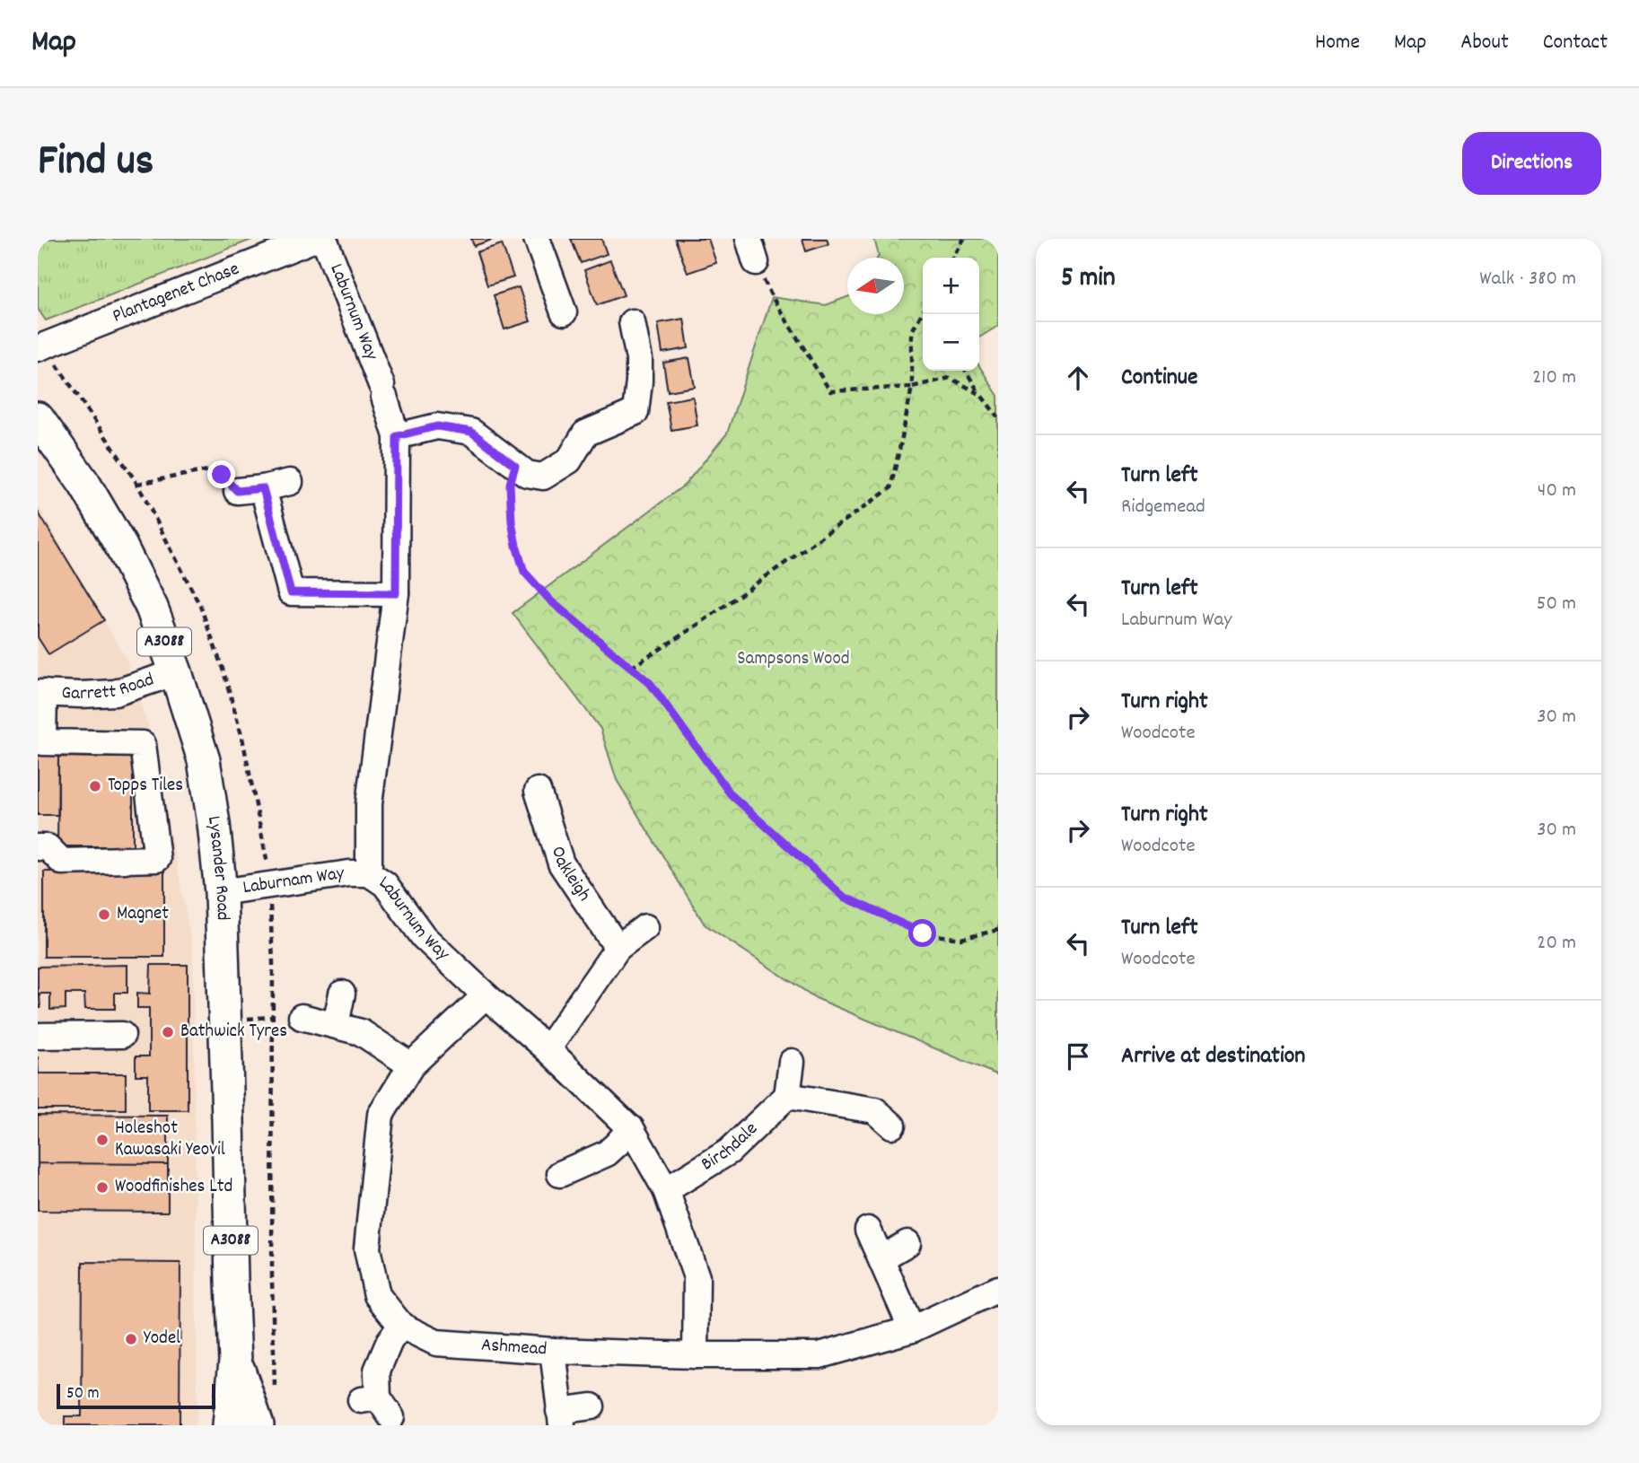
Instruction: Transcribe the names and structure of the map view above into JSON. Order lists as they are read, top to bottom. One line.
{"streets":{"main road":["A3088","Lysander Road"],"street":["Plantagenet Chase","Laburnum Way","Garrett Road","Oakleigh","Laburnam Way","Birchdale","Ashmead"]},"crossings":[["Laburnum Way","Laburnam Way"],["Laburnum Way","Birchdale"],["Laburnum Way","Ashmead"],["Garrett Road","Lysander Road"],["Lysander Road","Laburnam Way"]],"parks":["Sampsons Wood"],"places":["Topps Tiles","Magnet","Bathwick Tyres","Holeshot Kawasaki Yeovil","Woodfinishes Ltd","Yodel"],"scale_bar":"50 m","north":"left","page":{"header":"Map","nav":["Home","Map","About","Contact"],"title":"Find us","buttons":"Directions","heading":["5 min","Walk · 380 m"],"map_buttons":["+","−"],"list":[["Continue","210 m"],["Turn left","Ridgemead","40 m"],["Turn left","Laburnum Way","50 m"],["Turn right","Woodcote","30 m"],["Turn right","Woodcote","30 m"],["Turn left","Woodcote","20 m"],"Arrive at destination"],"scale":"50 m"}}
